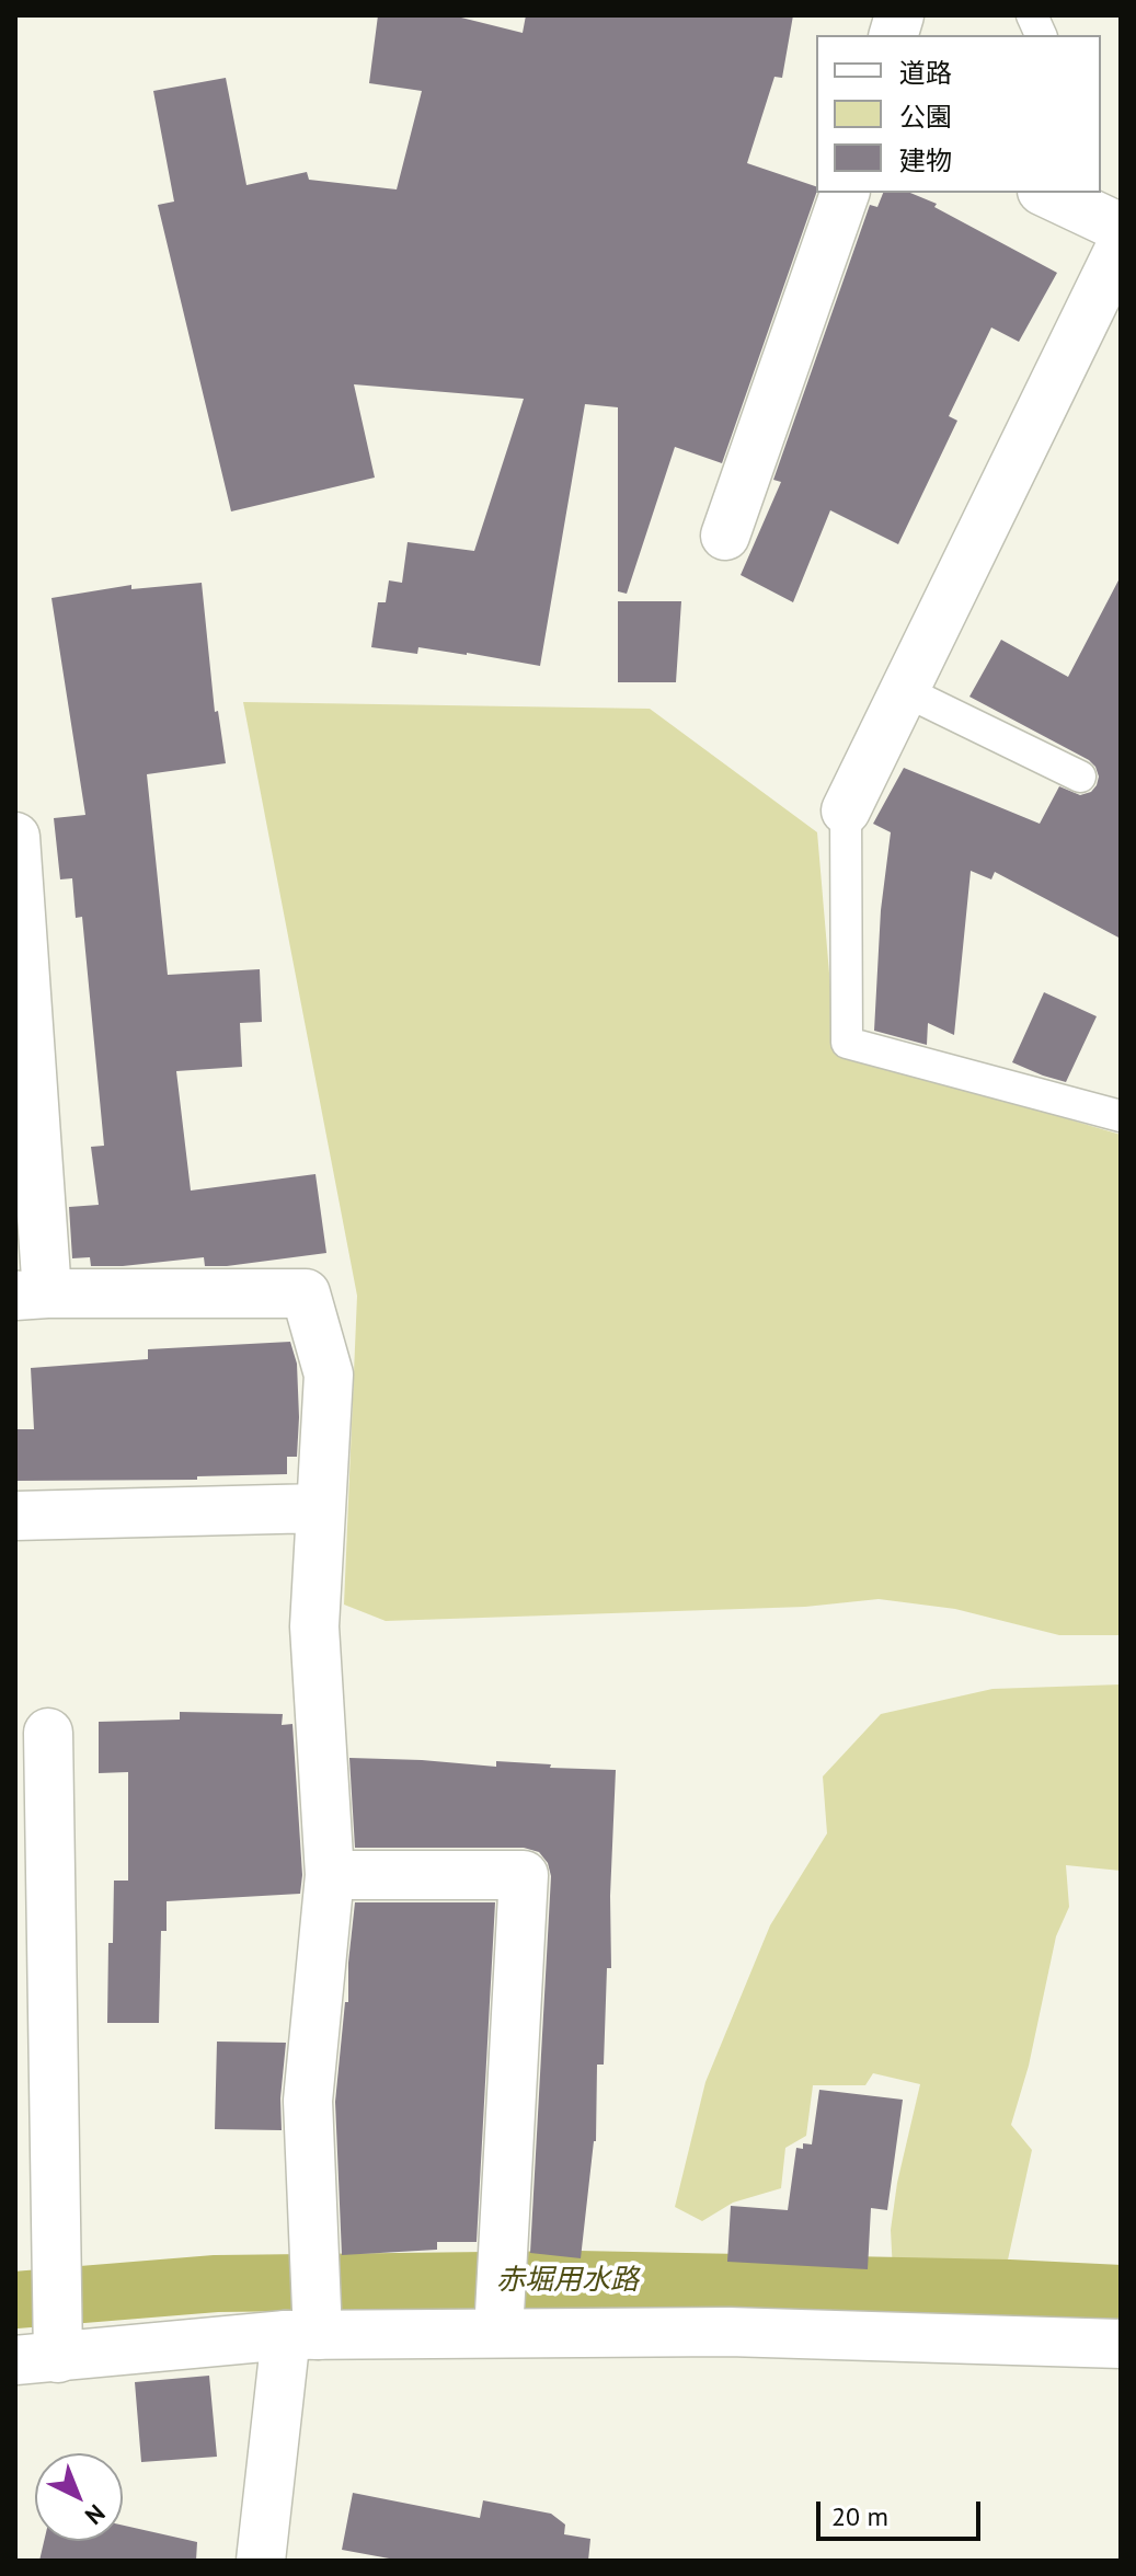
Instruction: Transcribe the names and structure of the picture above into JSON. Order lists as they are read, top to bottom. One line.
{"water":["赤堀用水路"],"legend":["道路","公園","建物"],"scale_bar":"20 m","north":"bottom right"}
